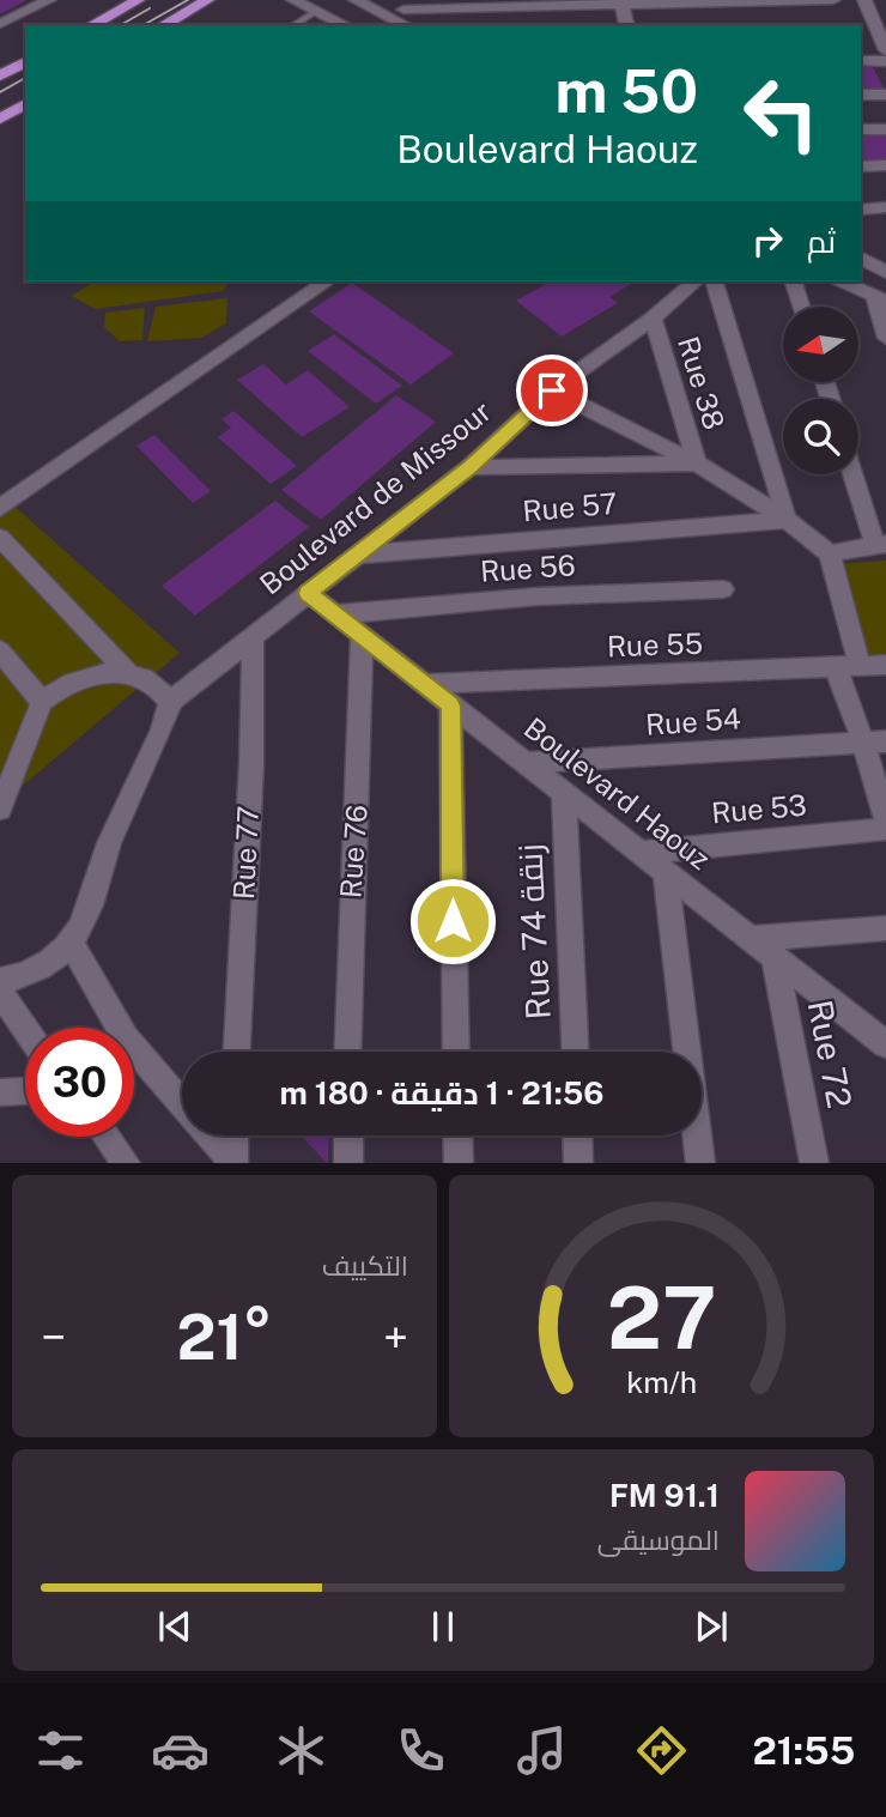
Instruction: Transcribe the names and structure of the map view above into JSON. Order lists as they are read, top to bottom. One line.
{"streets":{"street":["Rue 38","Boulevard de Missour","Rue 57","Rue 56","Rue 55","Rue 54","Boulevard Haouz","Rue 53","Rue 76","Rue 77","Rue 74 زنقة","Rue 72"]},"crossings":[["Rue 38","Boulevard de Missour"],["Boulevard de Missour","Rue 57"],["Boulevard de Missour","Boulevard Haouz"],["Boulevard de Missour","Rue 77"],["Rue 56","Boulevard Haouz"],["Rue 55","Boulevard Haouz"],["Rue 54","Boulevard Haouz"],["Boulevard Haouz","Rue 53"],["Boulevard Haouz","Rue 76"],["Boulevard Haouz","Rue 74 زنقة"],["Boulevard Haouz","Rue 72"]],"north":"left","page":{"turn":["50 m","Boulevard Haouz"],"then":"ثم","limit":"30","trip":"21:56 · 1 دقيقة · 180 m","tile":"التكييف","heat":["−","21°","+"],"song":["91.1 FM","الموسيقى"],"tabs":"21:55","gauge":["27","km/h"]}}
